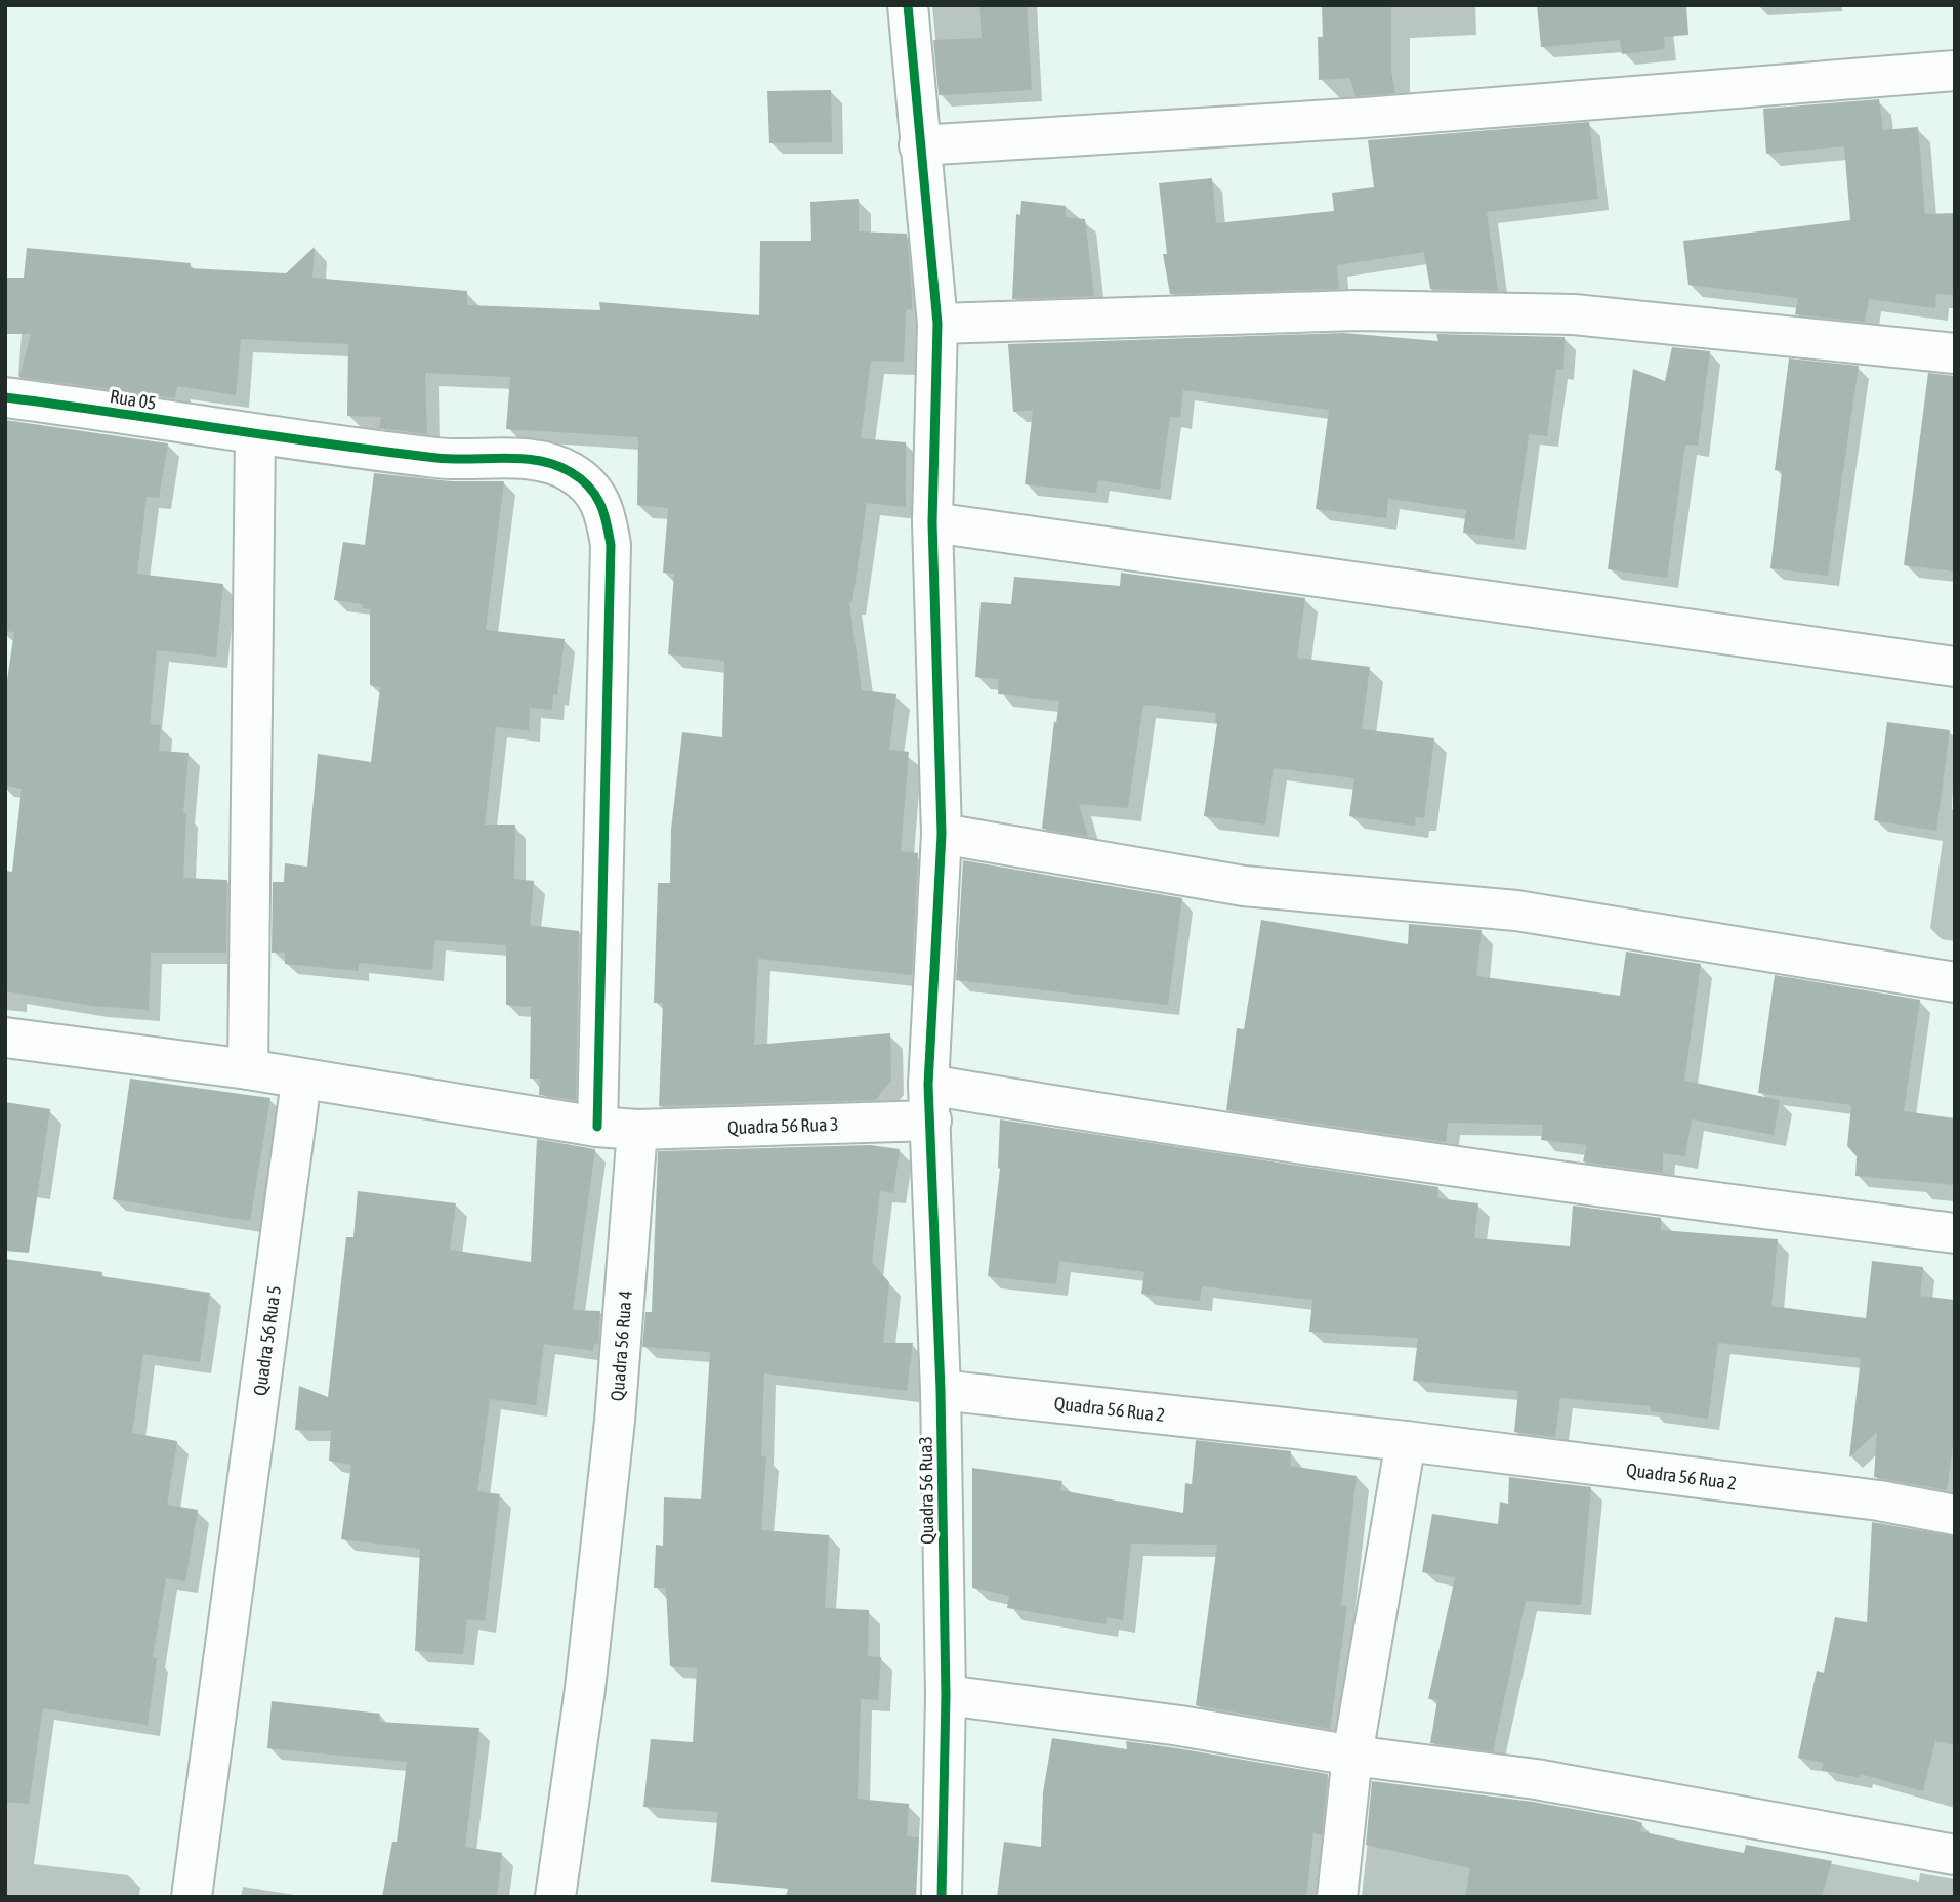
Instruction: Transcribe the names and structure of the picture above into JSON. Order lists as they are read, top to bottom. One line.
{"streets":{"street":["Rua 05","Quadra 56 Rua 3","Quadra 56 Rua 5","Quadra 56 Rua 4","Quadra 56 Rua 2","Quadra 56 Rua3"]},"crossings":[["Quadra 56 Rua 3","Quadra 56 Rua 4"],["Quadra 56 Rua 3","Quadra 56 Rua3"],["Quadra 56 Rua 2","Quadra 56 Rua3"]]}
